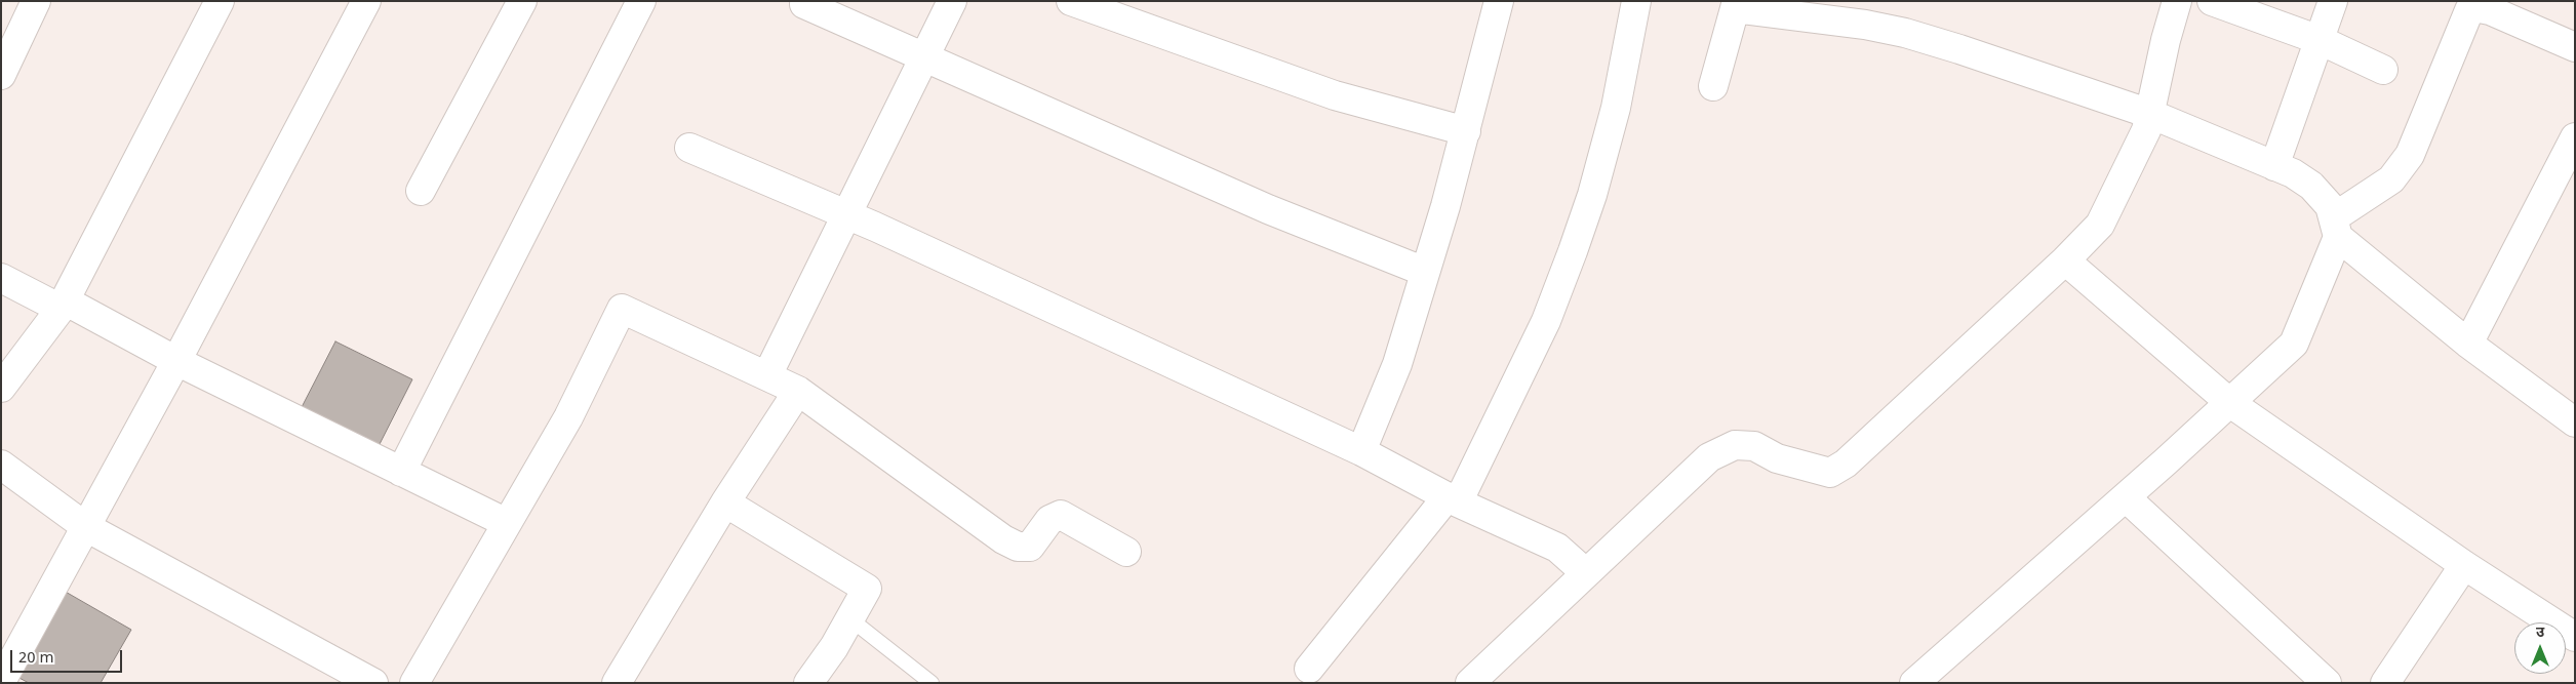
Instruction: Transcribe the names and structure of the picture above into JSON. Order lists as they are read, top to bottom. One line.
{"scale_bar":"20 m","north":"top"}
